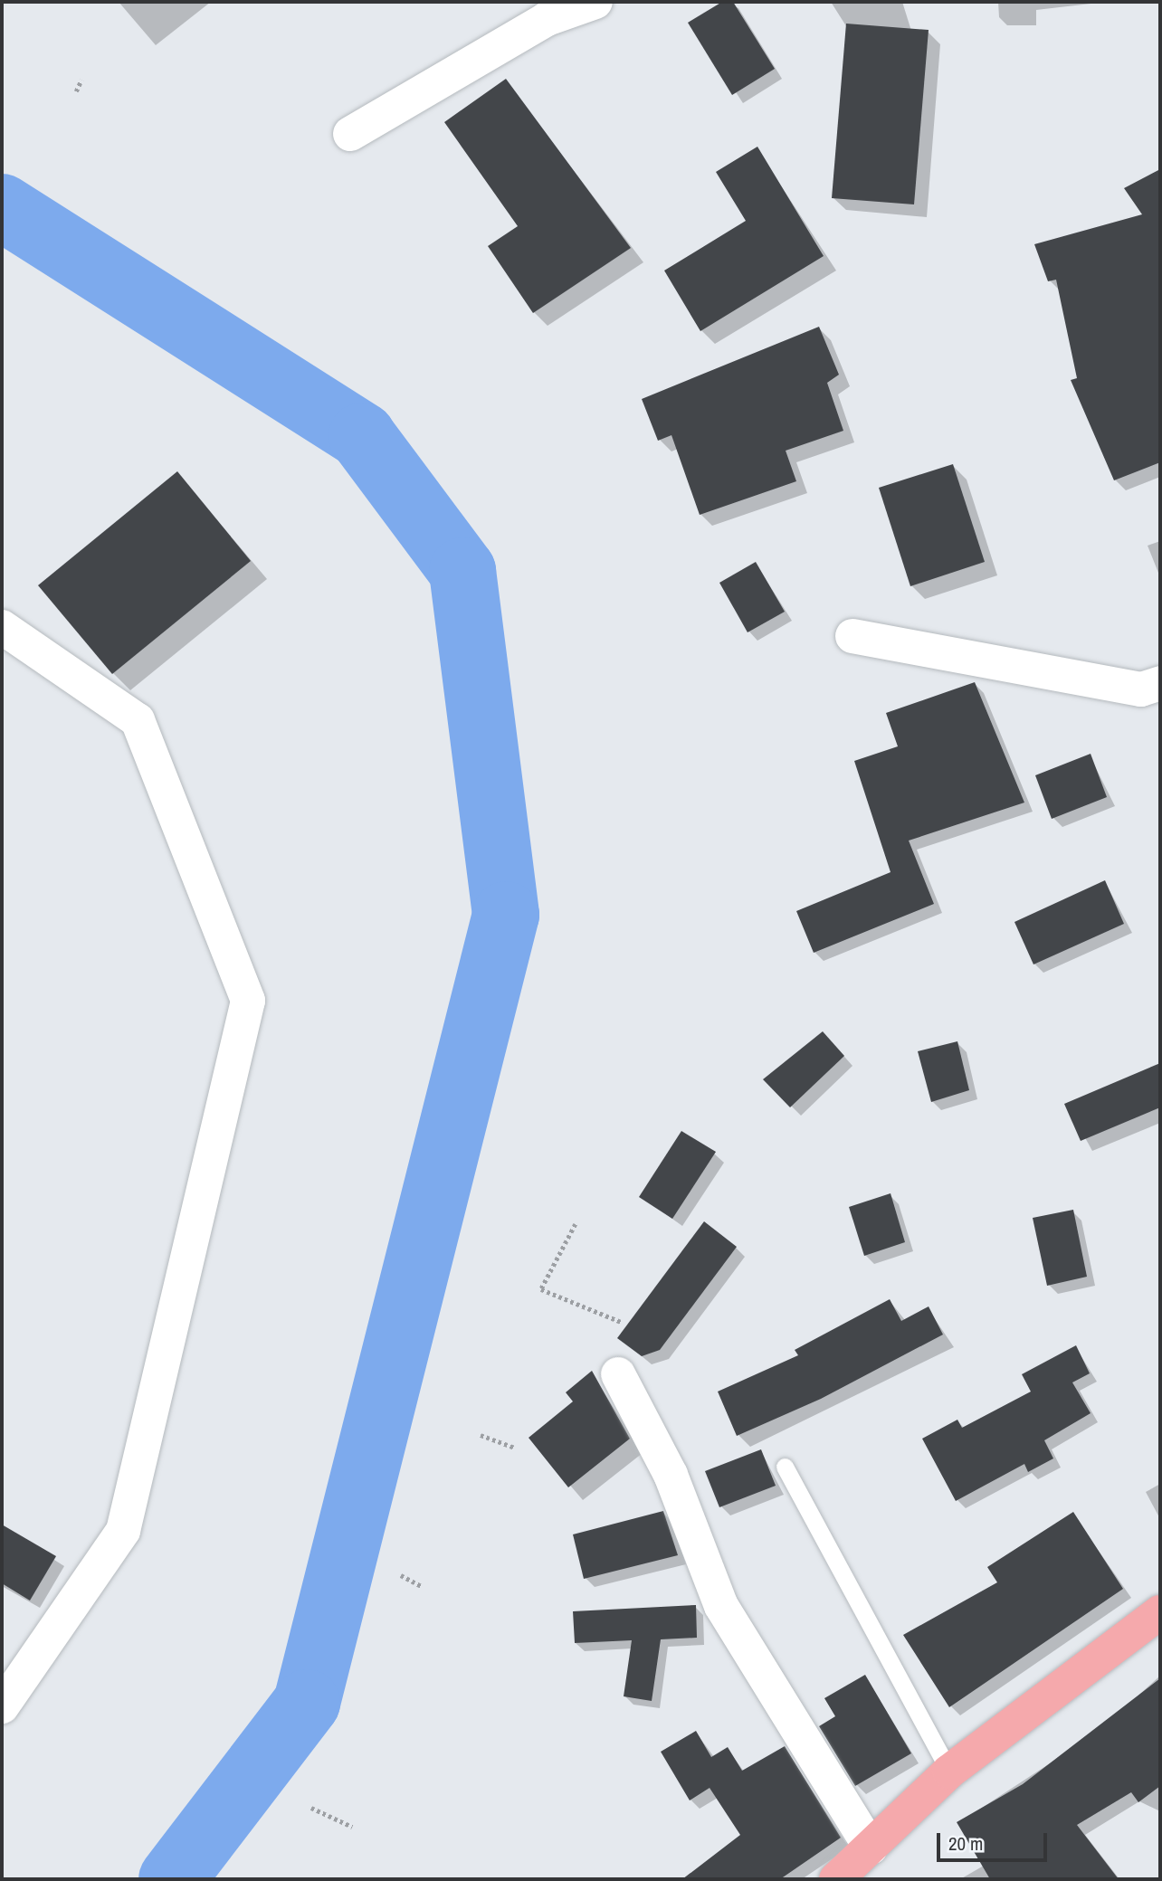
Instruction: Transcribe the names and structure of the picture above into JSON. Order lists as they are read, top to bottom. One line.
{"scale_bar":"20 m"}
